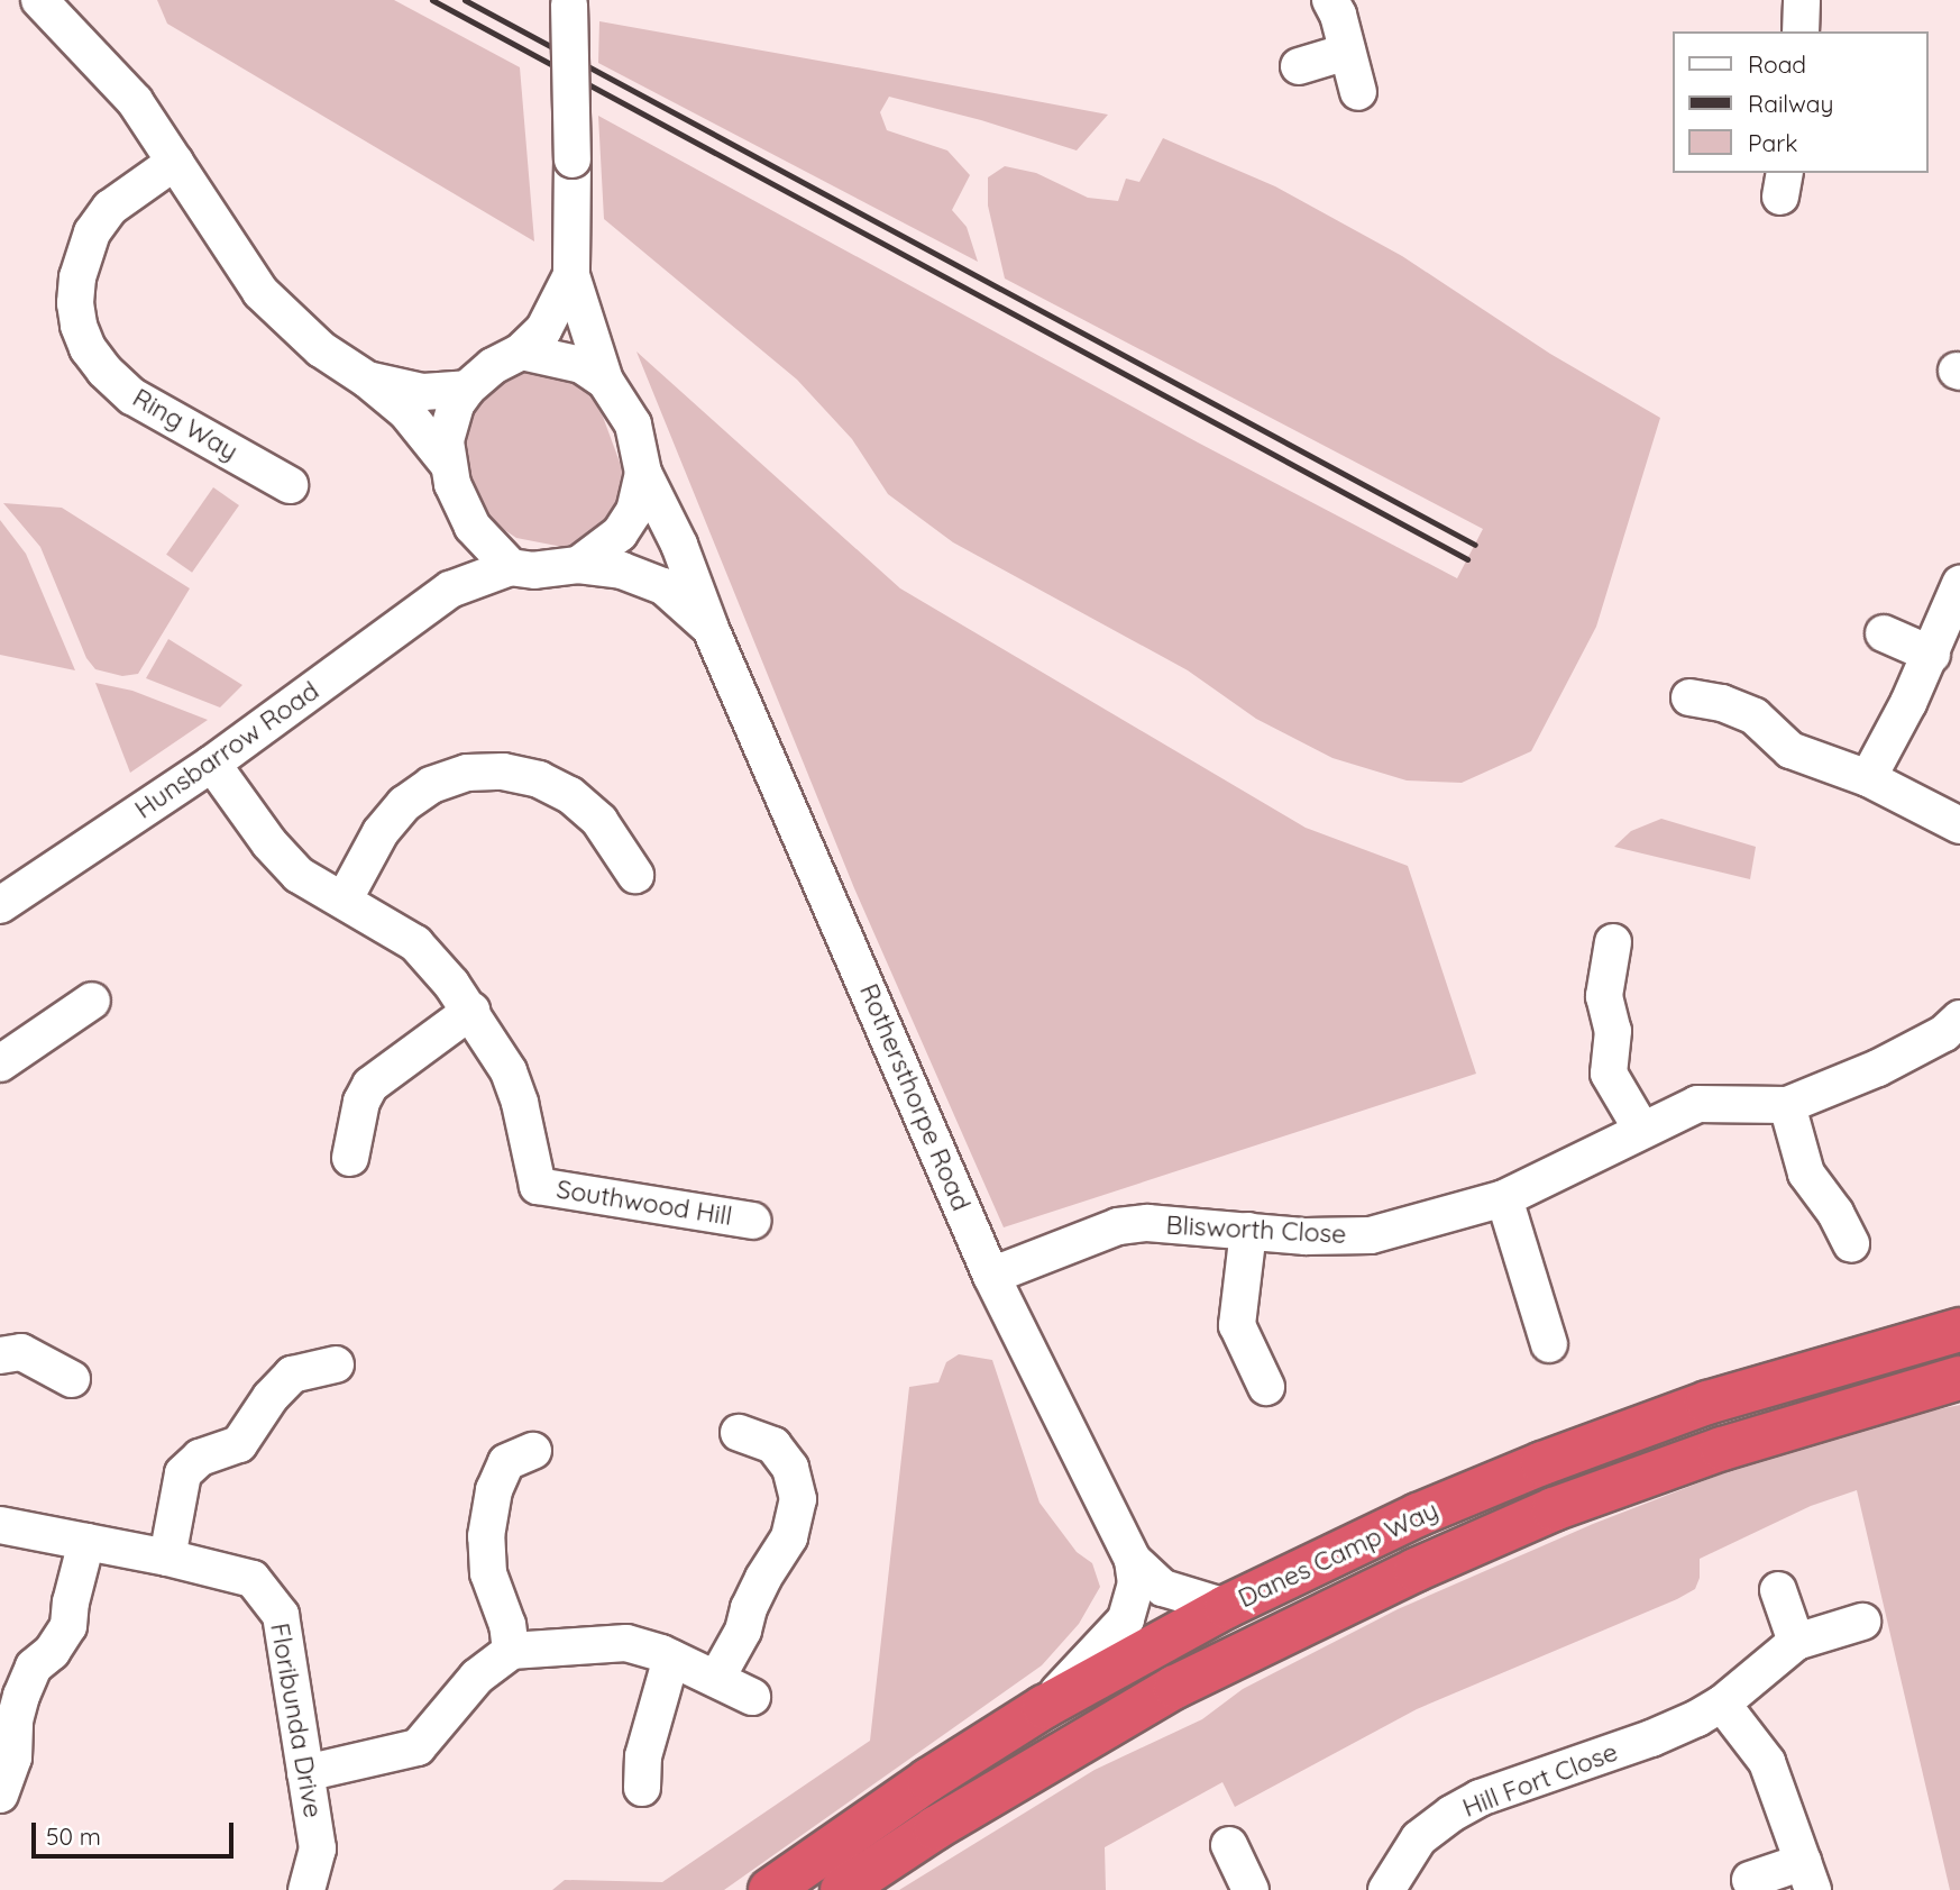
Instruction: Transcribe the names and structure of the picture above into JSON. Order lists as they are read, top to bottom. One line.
{"streets":{"highway":["Danes Camp Way"],"street":["Ring Way","Hunsbarrow Road","Rothersthorpe Road","Southwood Hill","Blisworth Close","Floribunda Drive","Hill Fort Close"]},"crossings":[["Hunsbarrow Road","Rothersthorpe Road"],["Hunsbarrow Road","Southwood Hill"],["Rothersthorpe Road","Blisworth Close"],["Rothersthorpe Road","Danes Camp Way"]],"legend":["Road","Railway","Park"],"scale_bar":"50 m"}
